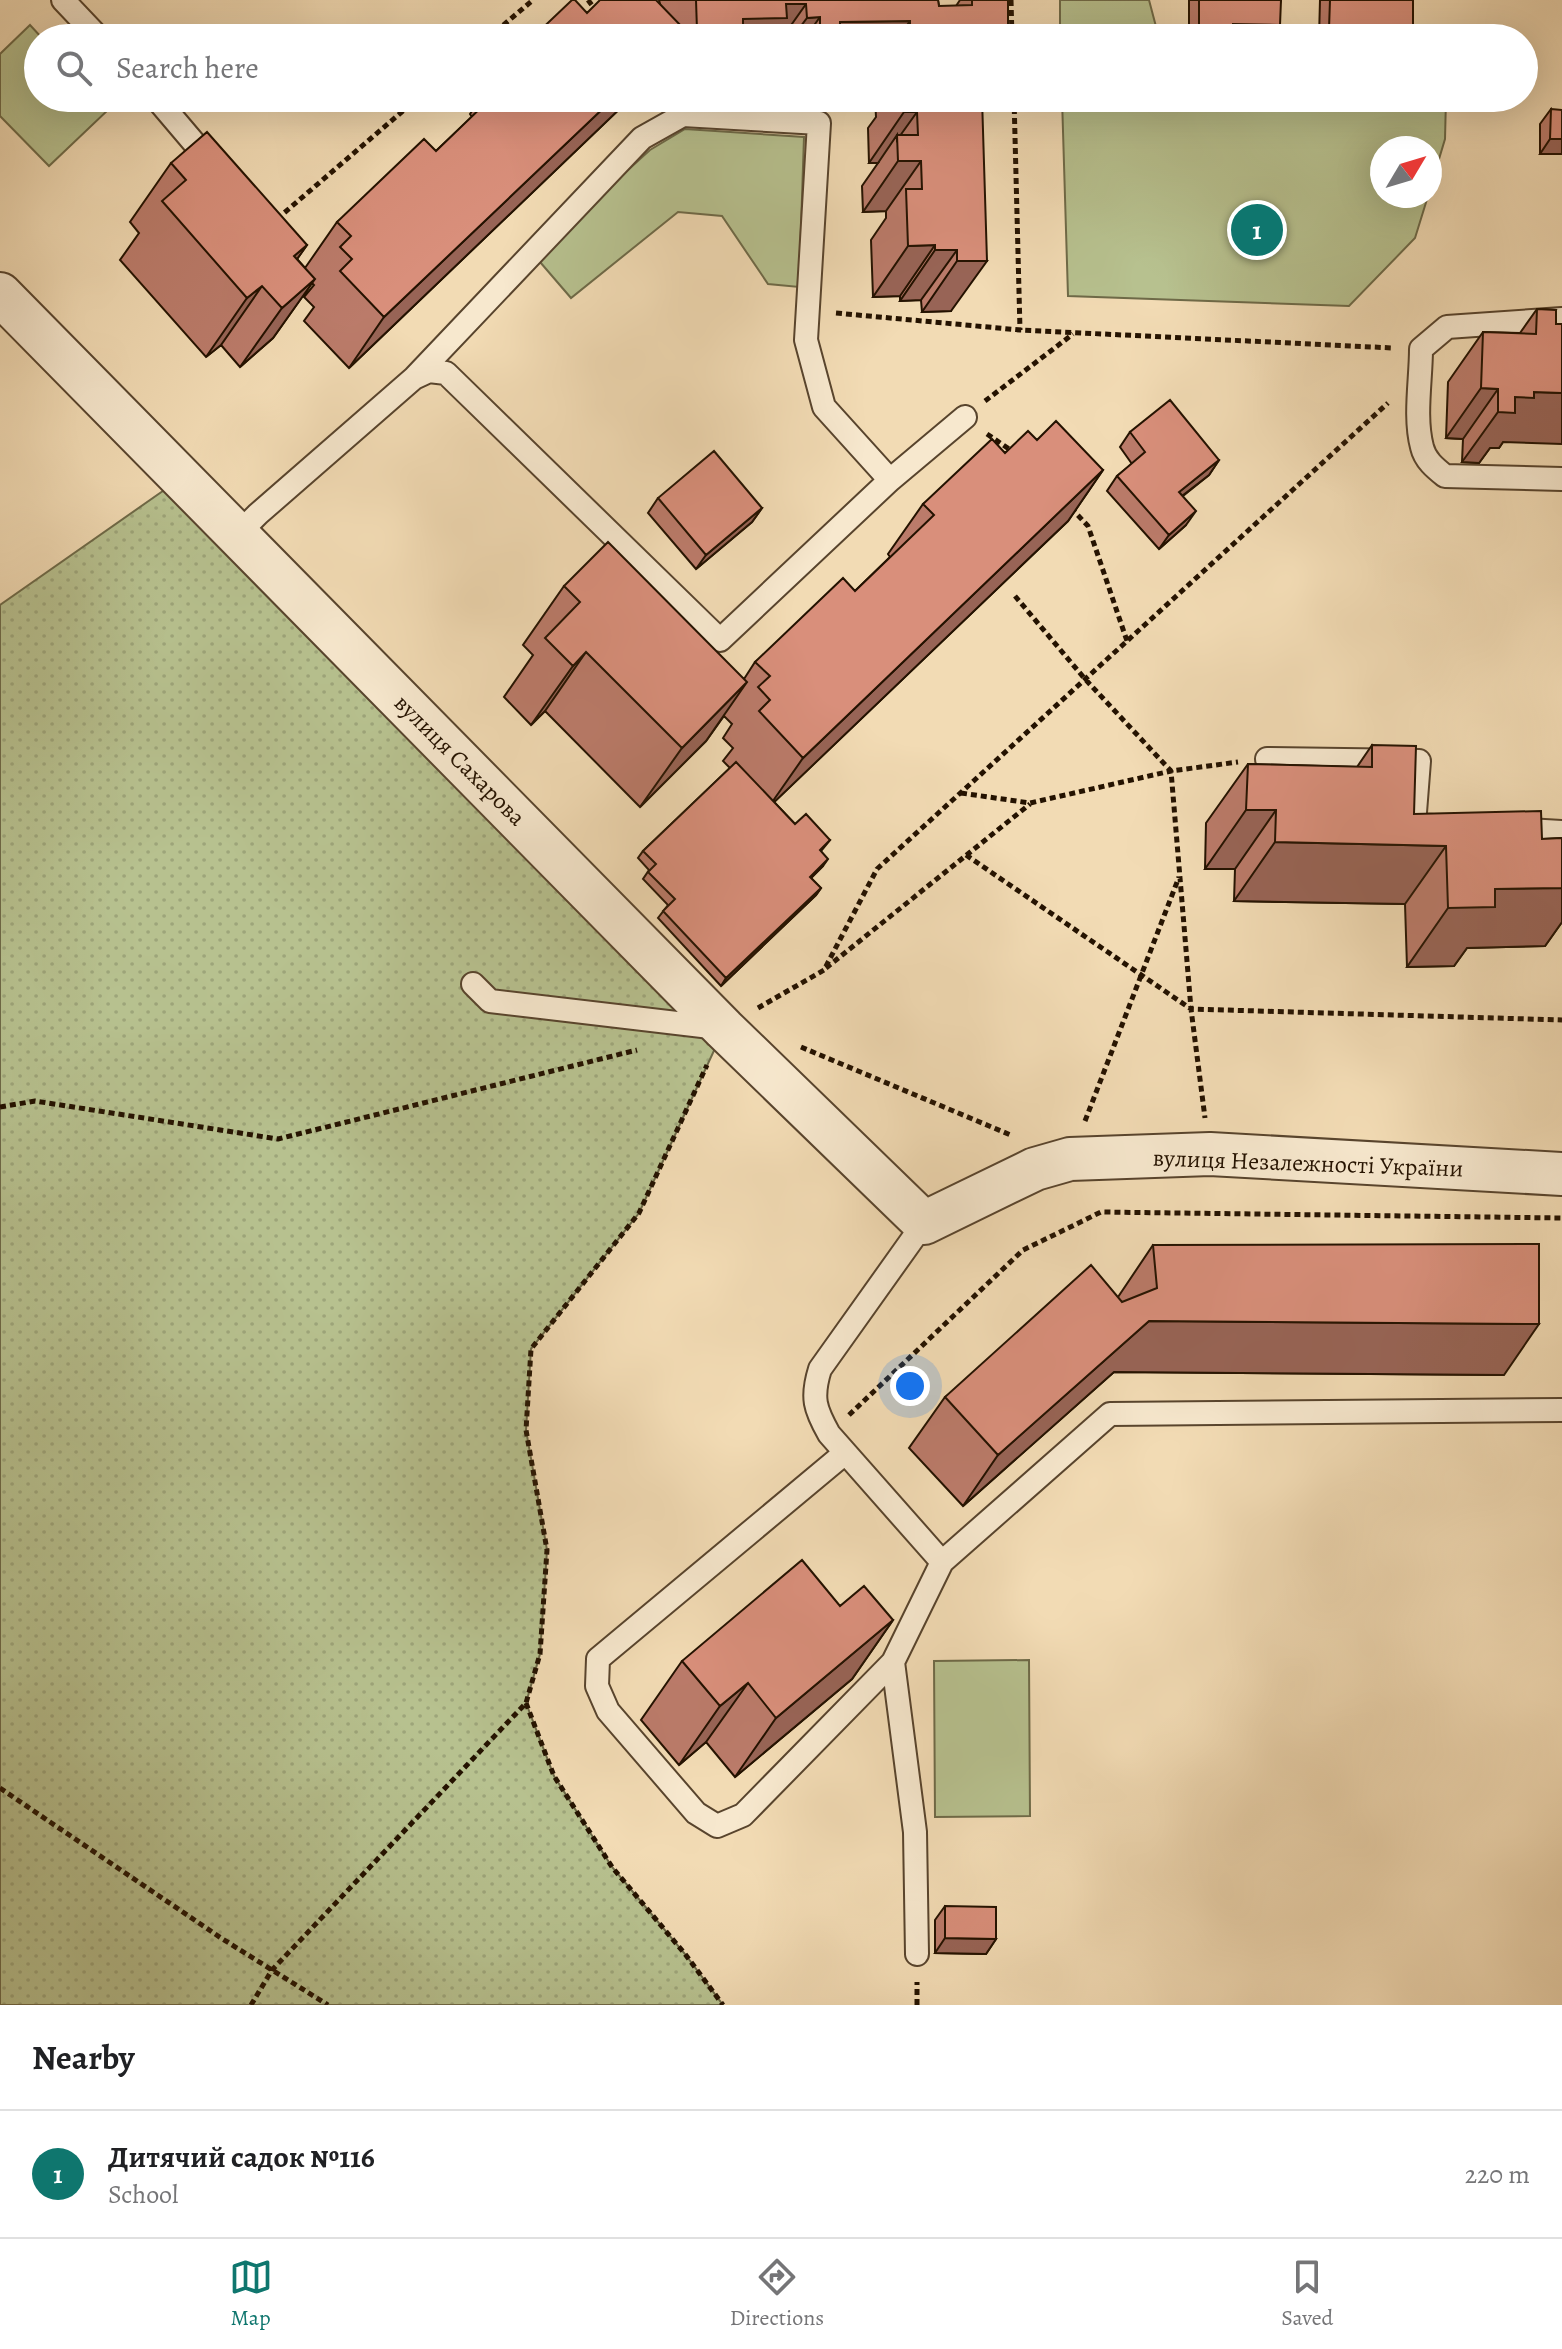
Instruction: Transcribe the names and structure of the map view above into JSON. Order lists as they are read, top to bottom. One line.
{"streets":{"street":["вулиця Сахарова","вулиця Незалежності України"]},"crossings":[["вулиця Сахарова","вулиця Незалежності України"]],"north":"top right","page":{"search":"Search here","pins":"1","heading":"Nearby","list":[{"mark":"1","name":"Дитячий садок №116","note":"School","value":"220 m"}],"nav":["Map","Directions","Saved"]}}
